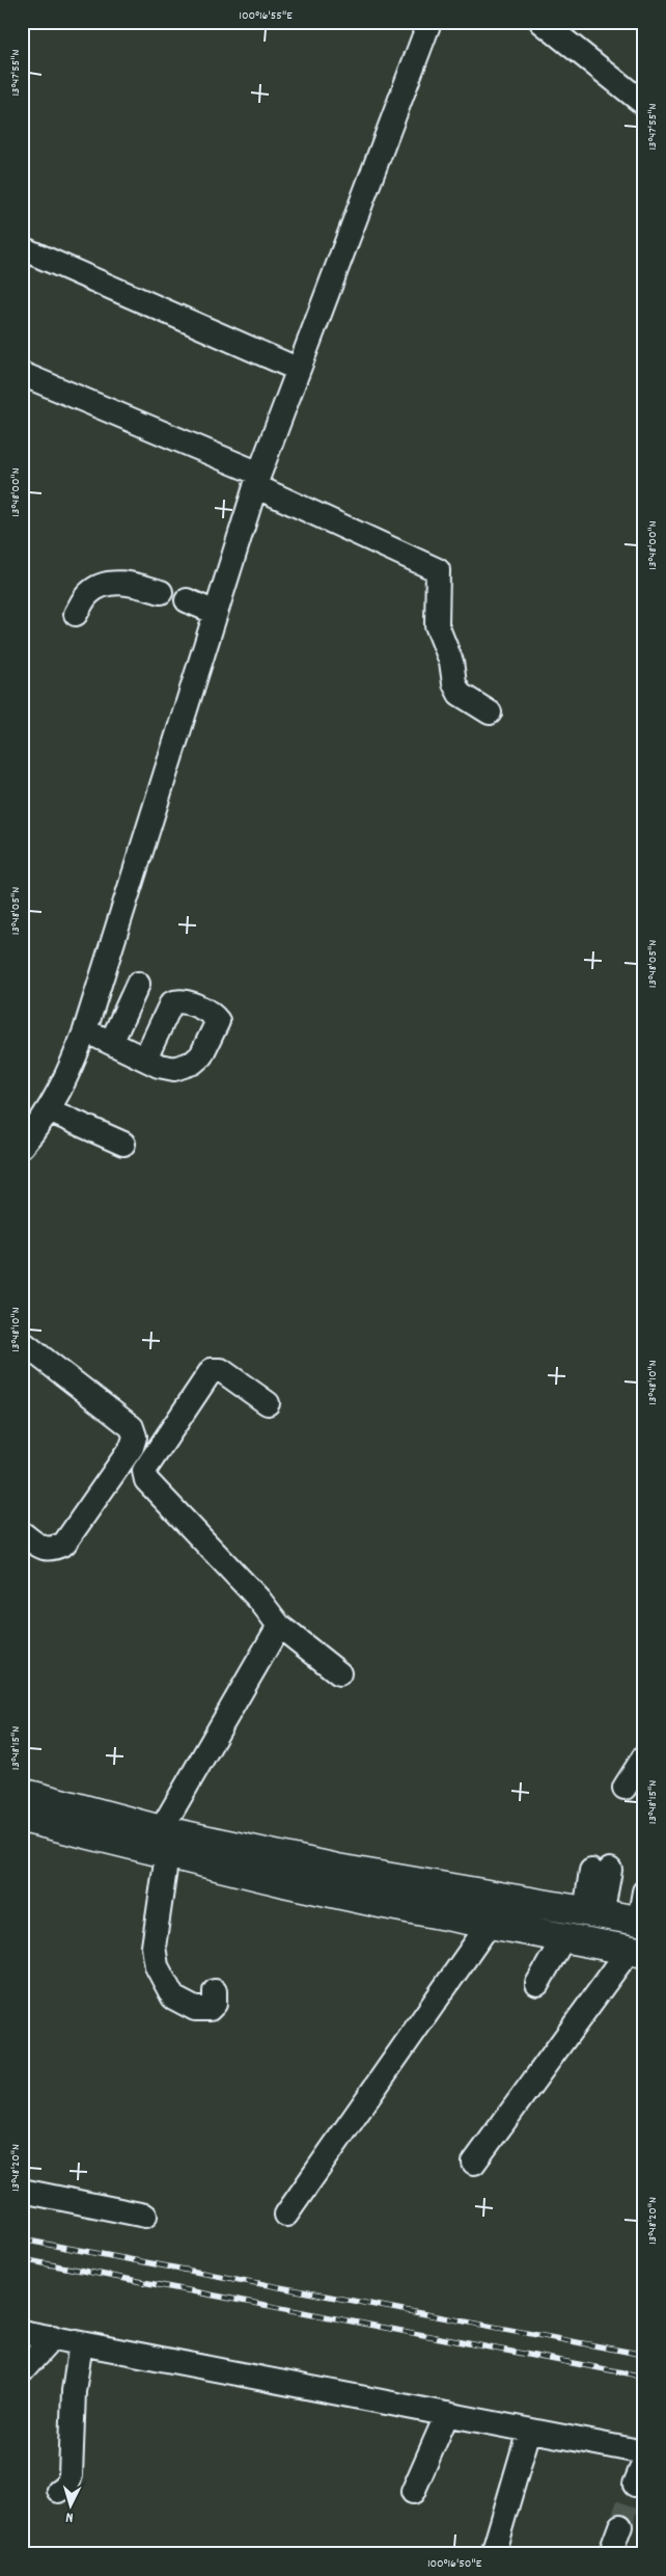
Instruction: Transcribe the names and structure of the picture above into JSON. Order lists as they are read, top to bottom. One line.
{"north":"bottom","coordinates":["100°16'55\"E","13°47'55\"N","13°48'00\"N","13°48'05\"N","13°48'10\"N","13°48'15\"N","13°48'20\"N","100°16'50\"E"]}
